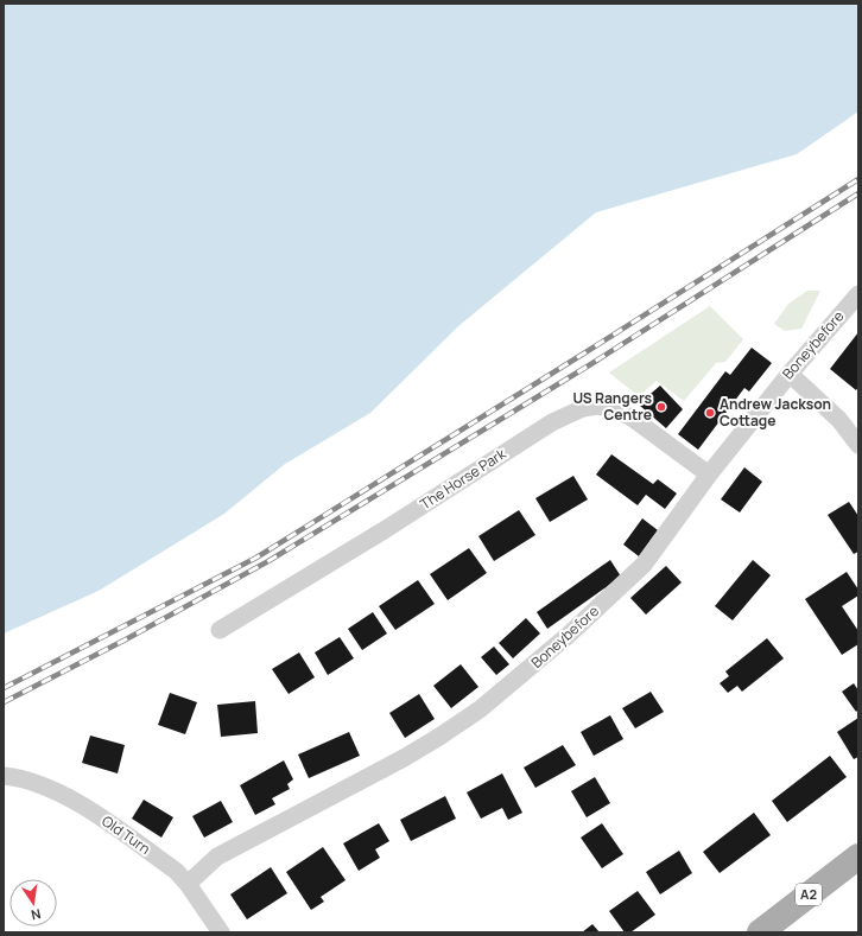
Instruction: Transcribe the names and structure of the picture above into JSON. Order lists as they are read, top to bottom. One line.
{"streets":{"main road":["A2"],"street":["Boneybefore","The Horse Park","Old Turn"]},"crossings":[["Boneybefore","The Horse Park"],["Boneybefore","Old Turn"]],"places":["US Rangers Centre","Andrew Jackson Cottage"],"north":"bottom"}
